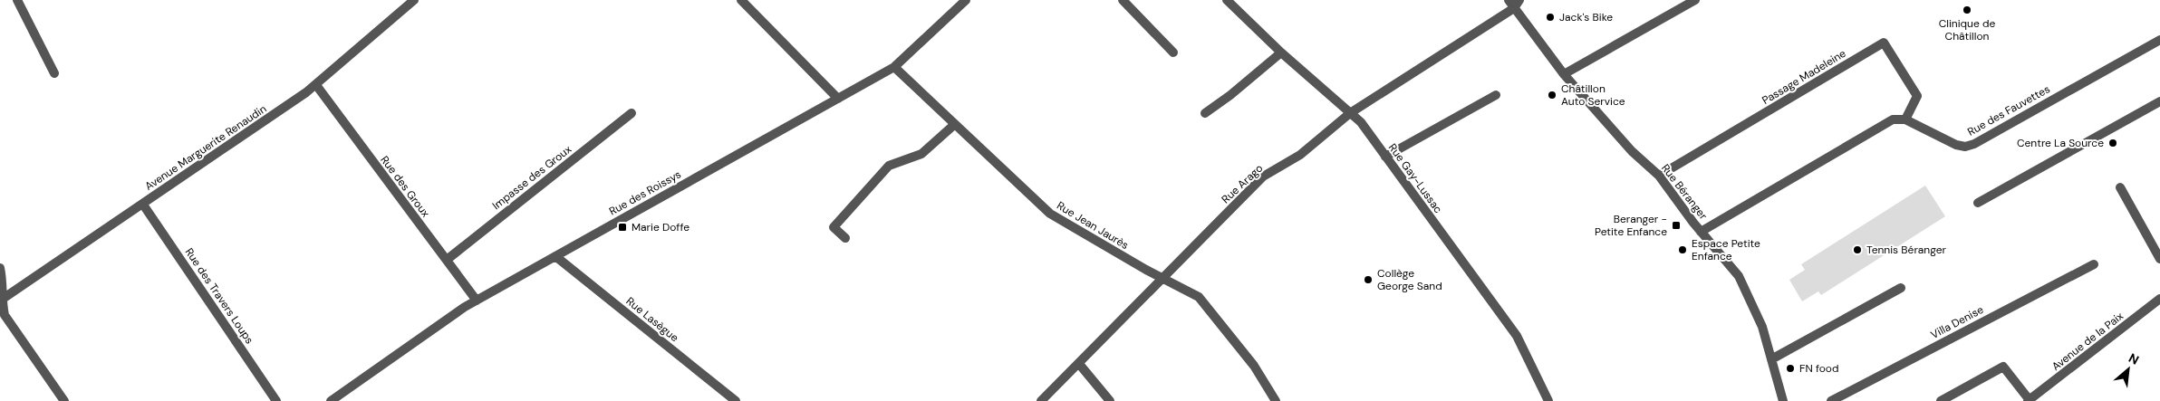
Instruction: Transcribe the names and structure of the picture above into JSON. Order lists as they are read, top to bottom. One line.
{"streets":{"street":["Passage Madeleine","Rue des Fauvettes","Avenue Marguerite Renaudin","Impasse des Groux","Rue Gay-Lussac","Rue Arago","Rue des Groux","Rue Béranger","Rue des Roissys","Rue Jean Jaurès","Rue des Travers Loups","Rue Lasègue","Villa Denise","Avenue de la Paix"]},"crossings":[["Passage Madeleine","Rue des Fauvettes"],["Passage Madeleine","Rue Béranger"],["Avenue Marguerite Renaudin","Rue des Groux"],["Avenue Marguerite Renaudin","Rue des Travers Loups"],["Impasse des Groux","Rue des Groux"],["Rue Gay-Lussac","Rue Arago"],["Rue Arago","Rue Béranger"],["Rue Arago","Rue Jean Jaurès"],["Rue des Groux","Rue des Roissys"],["Rue des Roissys","Rue Jean Jaurès"],["Rue des Roissys","Rue Lasègue"]],"places":{"other":["Clinique de Châtillon","Jack's Bike","Châtillon Auto Service","Centre La Source","Espace Petite Enfance","Tennis Béranger","Collège George Sand","FN food"],"transit":["Beranger - Petite Enfance","Marie Doffe"]},"north":"top right"}
